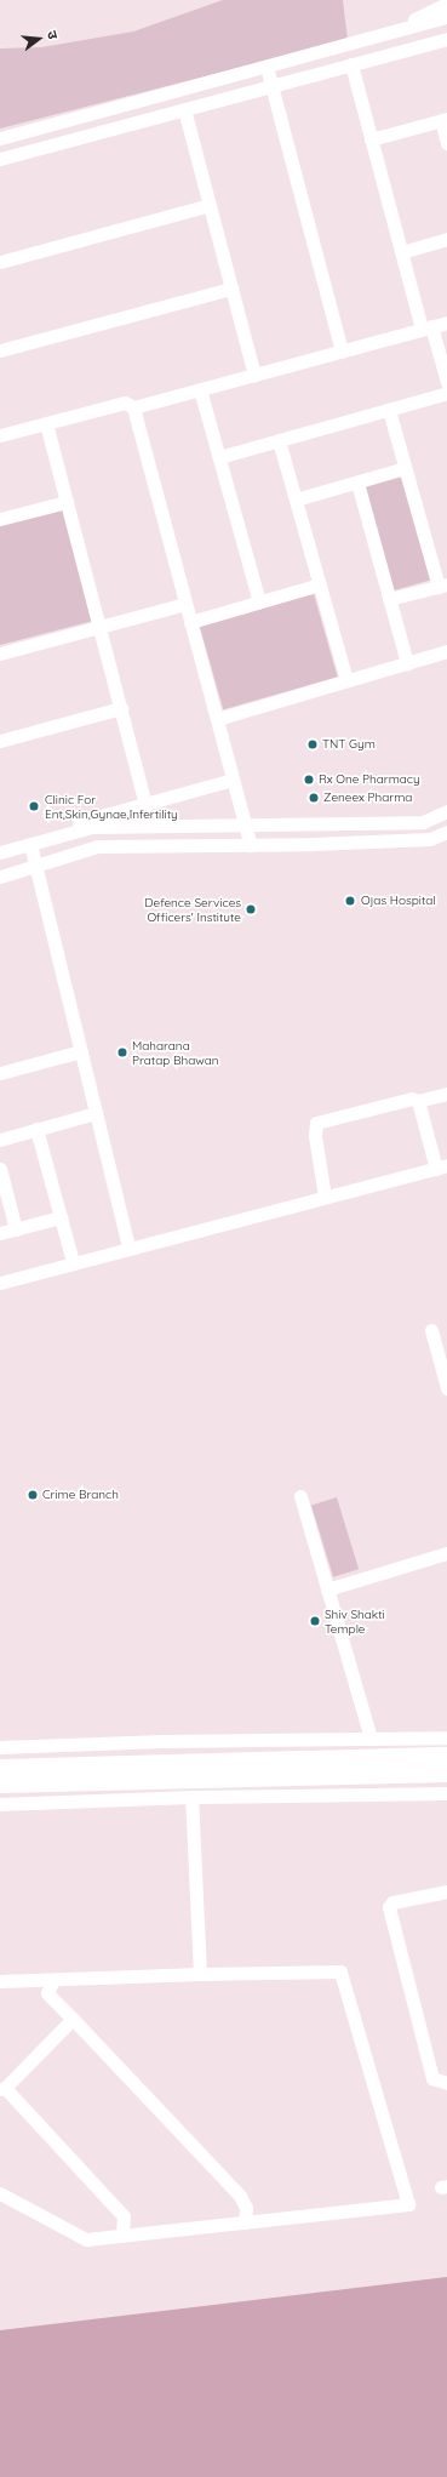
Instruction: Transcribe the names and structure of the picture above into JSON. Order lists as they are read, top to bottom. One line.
{"places":["TNT Gym","Rx One Pharmacy","Zeneex Pharma","Clinic For Ent,Skin,Gynae,Infertility","Ojas Hospital","Defence Services Officers' Institute","Maharana Pratap Bhawan","Crime Branch","Shiv Shakti Temple"],"north":"right"}
